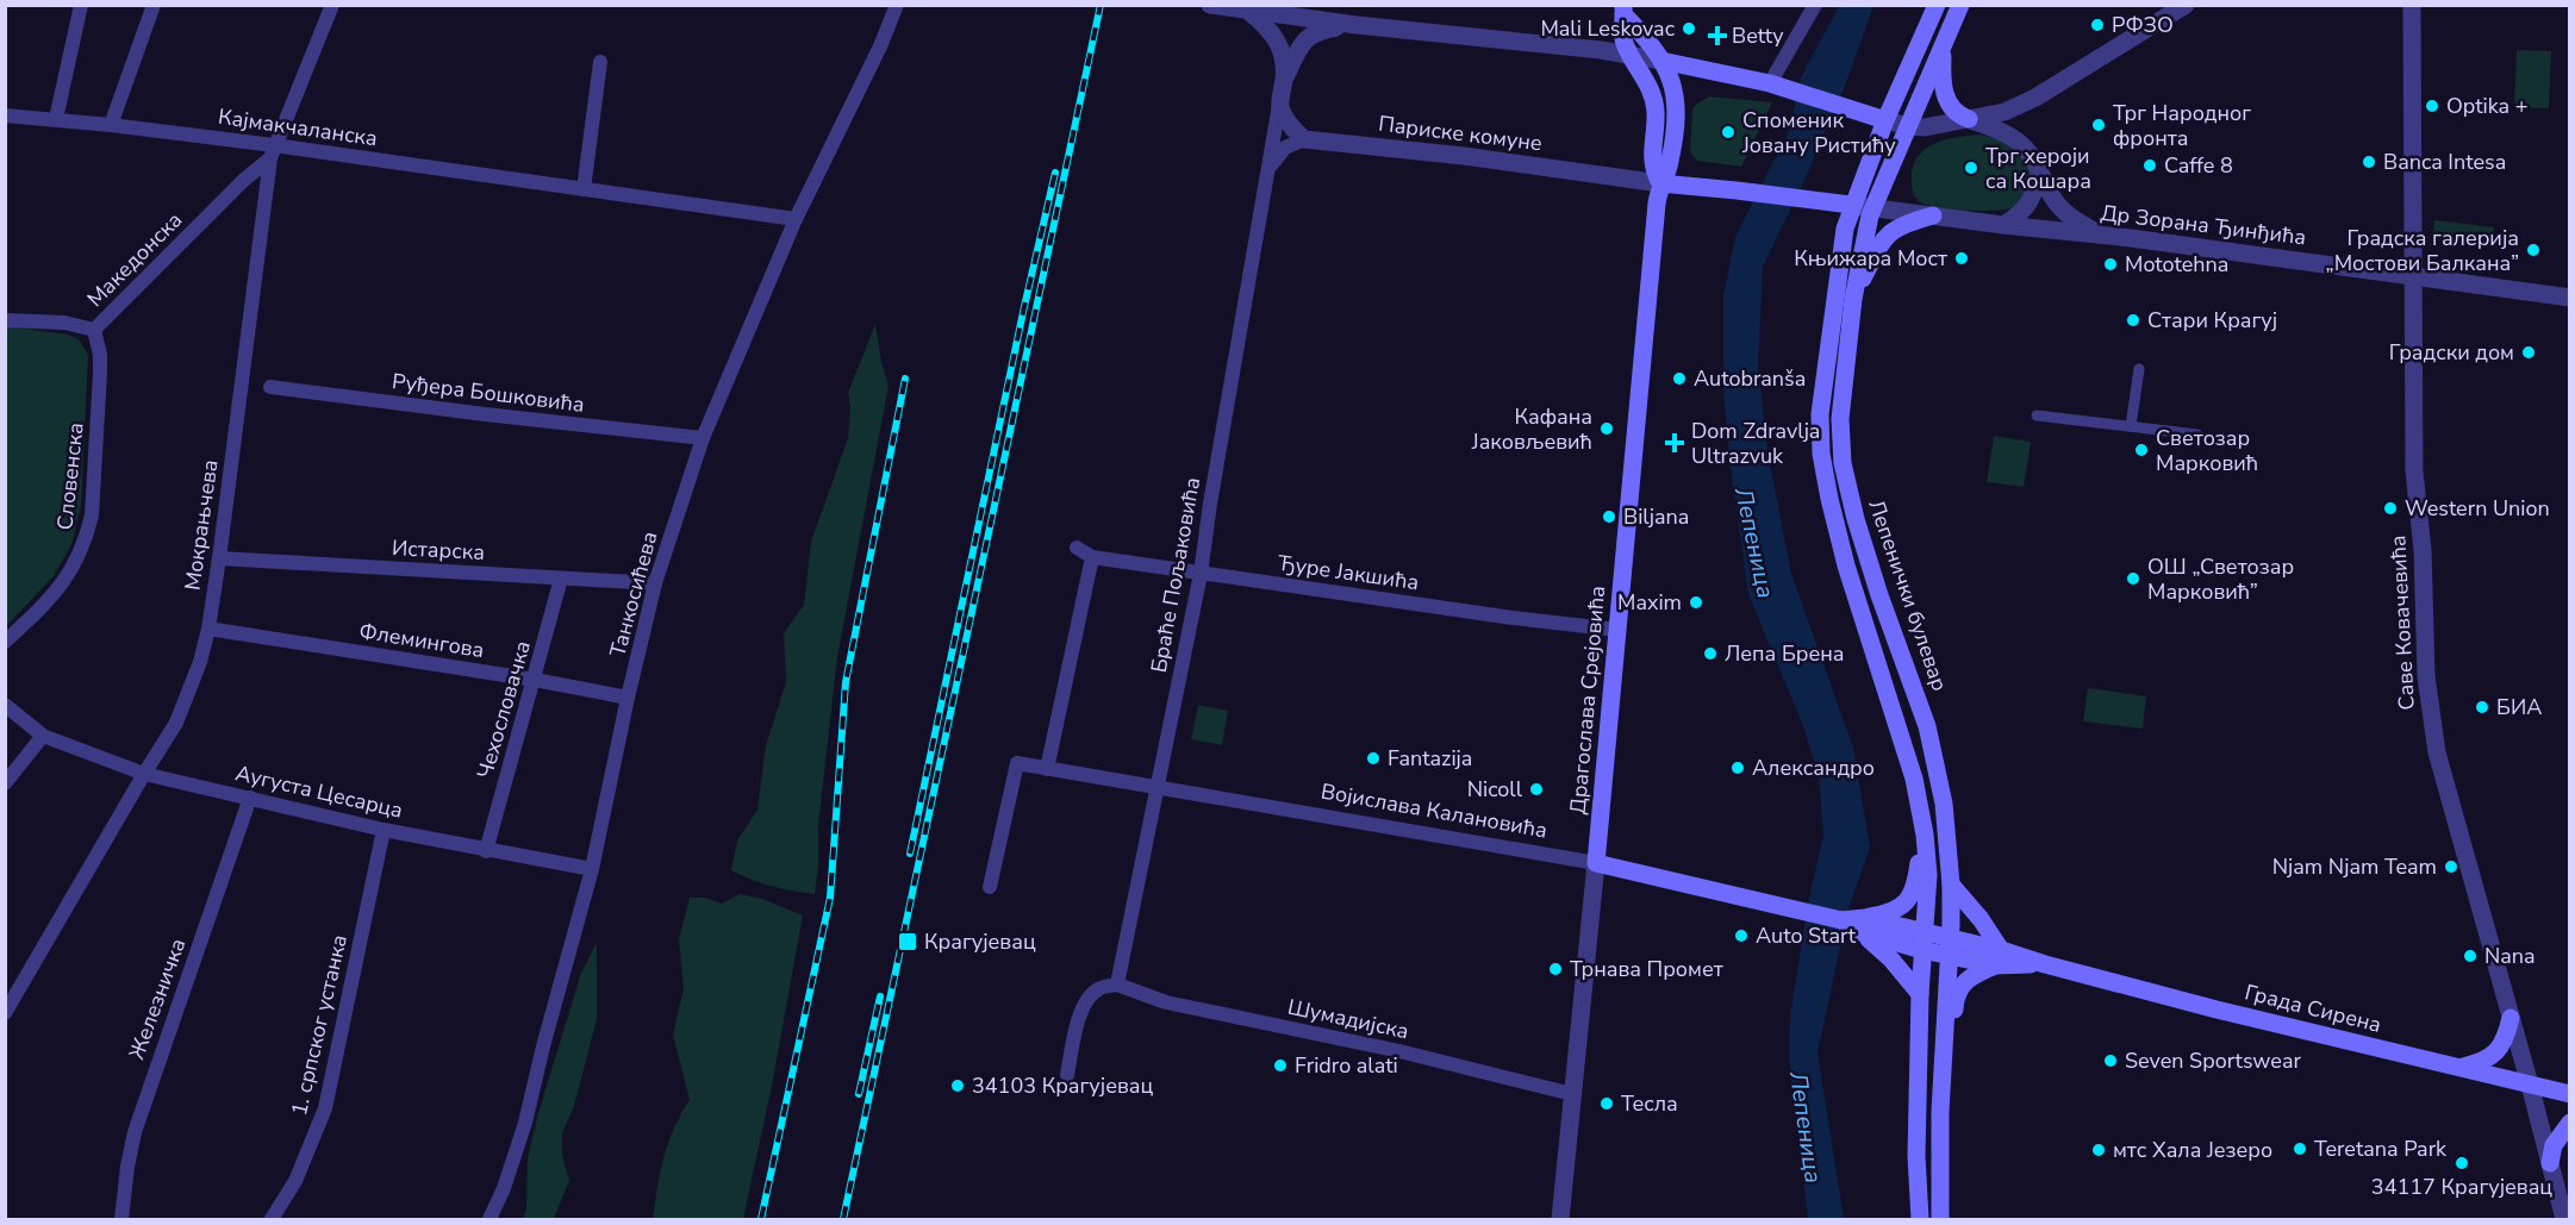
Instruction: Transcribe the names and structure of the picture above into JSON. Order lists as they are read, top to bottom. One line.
{"streets":{"main road":["Лепенички булевар","Драгослава Срејовића","Војислава Калановића","Града Сирена"],"street":["Кајмакчаланска","Париске комуне","Др Зорана Ђинђића","Македонска","Руђера Бошковића","Словенска","Мокрањчева","Истарска","Ђуре Јакшића","Браће Пољаковића","Танкосићева","Саве Ковачевића","Флемингова","Чехословачка","Аугуста Цесарца","Железничка","Шумадијска","1. српског устанка"]},"crossings":[["Кајмакчаланска","Македонска"],["Кајмакчаланска","Мокрањчева"],["Кајмакчаланска","Танкосићева"],["Париске комуне","Драгослава Срејовића"],["Др Зорана Ђинђића","Лепенички булевар"],["Др Зорана Ђинђића","Саве Ковачевића"],["Македонска","Словенска"],["Македонска","Мокрањчева"],["Руђера Бошковића","Танкосићева"],["Мокрањчева","Истарска"],["Мокрањчева","Флемингова"],["Мокрањчева","Аугуста Цесарца"],["Истарска","Танкосићева"],["Истарска","Чехословачка"],["Ђуре Јакшића","Браће Пољаковића"],["Ђуре Јакшића","Драгослава Срејовића"],["Браће Пољаковића","Војислава Калановића"],["Браће Пољаковића","Шумадијска"],["Танкосићева","Флемингова"],["Танкосићева","Аугуста Цесарца"],["Лепенички булевар","Војислава Калановића"],["Лепенички булевар","Града Сирена"],["Саве Ковачевића","Града Сирена"],["Флемингова","Чехословачка"],["Драгослава Срејовића","Војислава Калановића"],["Драгослава Срејовића","Шумадијска"],["Чехословачка","Аугуста Цесарца"],["Аугуста Цесарца","Железничка"],["Аугуста Цесарца","1. српског устанка"],["Војислава Калановића","Града Сирена"]],"water":["Лепеница"],"places":{"other":["РФЗО","Mali Leskovac","Optika +","Трг Народног фронта","Споменик Јовану Ристићу","Banca Intesa","Caffe 8","Трг хероји са Кошара","Градска галерија „Мостови Балкана”","Књижара Мост","Mototehna","Стари Крагуј","Градски дом","Autobranša","Кафана Јаковљевић","Светозар Марковић","Western Union","Biljana","ОШ „Светозар Марковић”","Maxim","Лепа Брена","БИА","Fantazija","Александро","Nicoll","Njam Njam Team","Auto Start","Nana","Трнава Промет","Seven Sportswear","Fridro alati","34103 Крагујевац","Тесла","Teretana Park","мтс Хала Језеро","34117 Крагујевац"],"health":["Betty","Dom Zdravlja Ultrazvuk"],"transit":["Крагујевац"]}}
